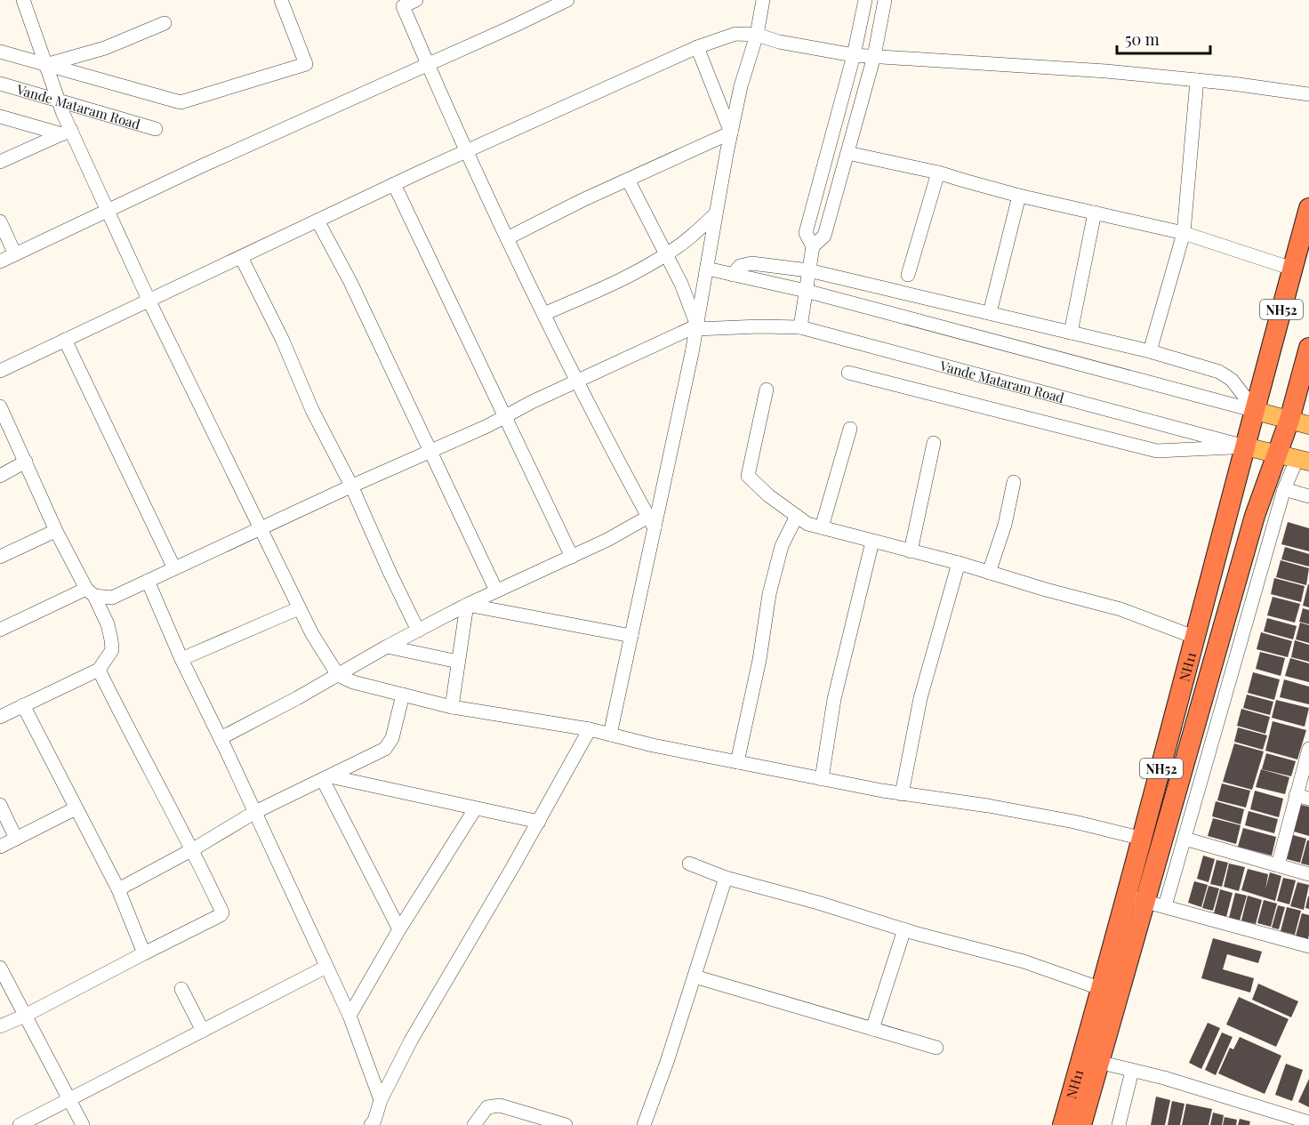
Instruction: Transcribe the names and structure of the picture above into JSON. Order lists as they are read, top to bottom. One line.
{"streets":{"highway":["NH52","NH11"],"street":["Vande Mataram Road"]},"crossings":[["Vande Mataram Road","NH11"],["NH52","NH11"]],"scale_bar":"50 m"}
